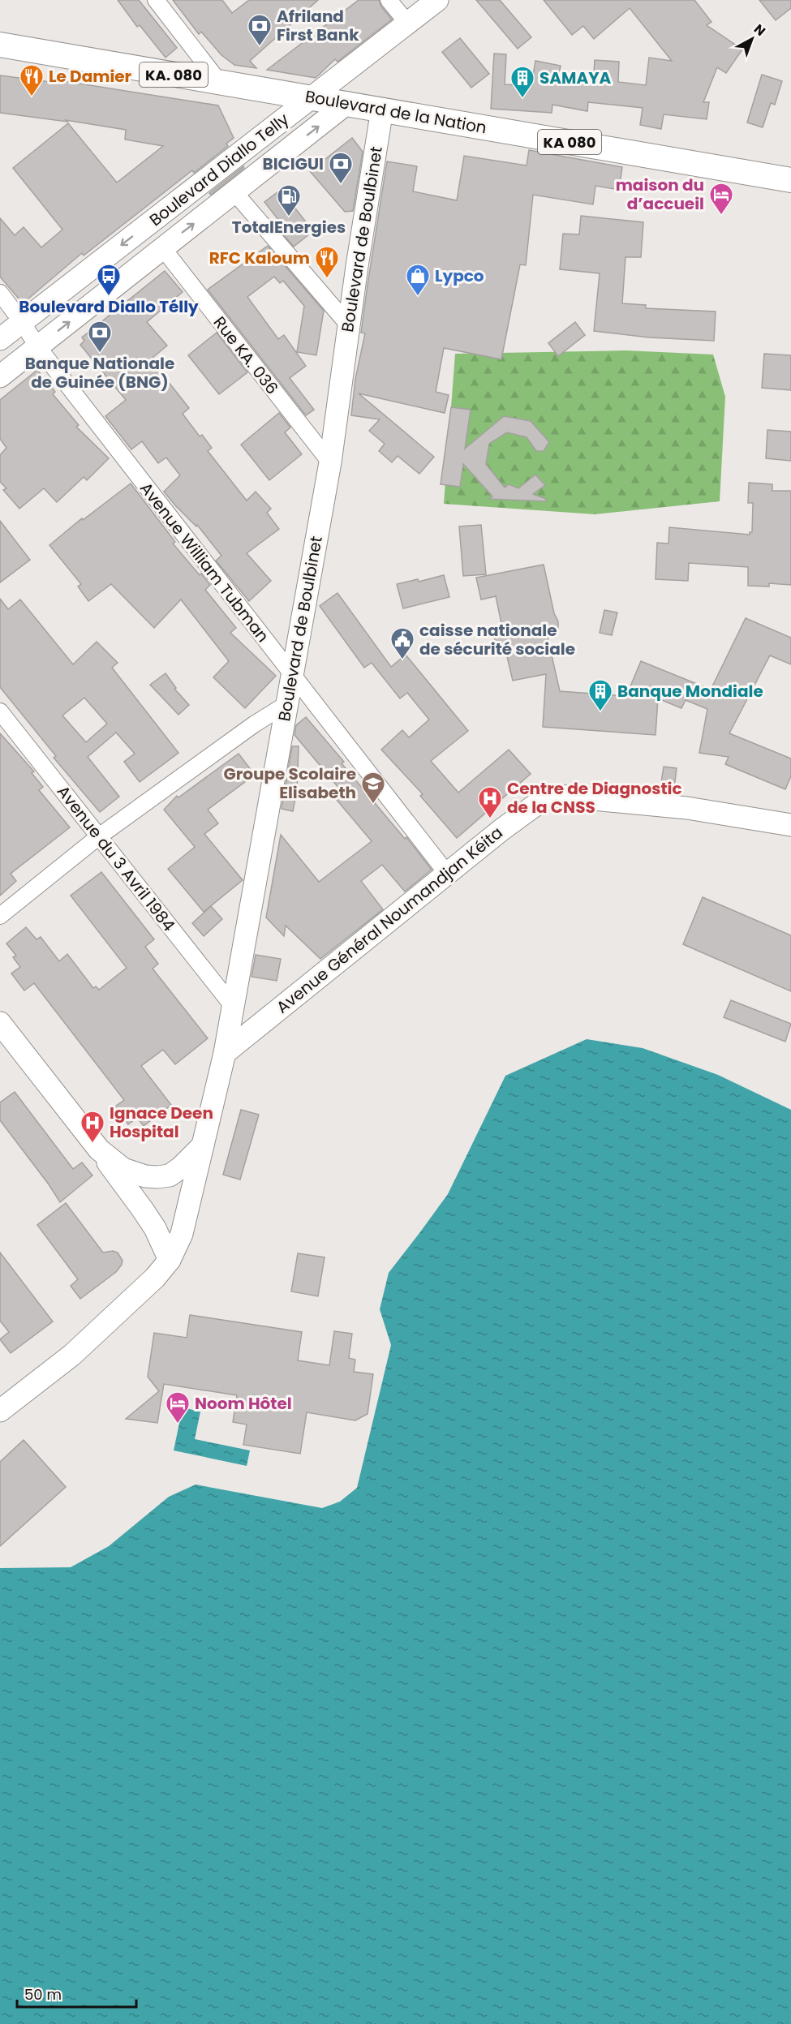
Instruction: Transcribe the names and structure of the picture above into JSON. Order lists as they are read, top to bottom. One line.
{"streets":{"main road":["KA. 080","Boulevard de la Nation","KA 080","Boulevard Diallo Telly","Boulevard de Boulbinet","Avenue Général Noumandjan Kéita"],"street":["Rue KA. 036","Avenue William Tubman","Avenue du 3 Avril 1984"]},"crossings":[["Boulevard de la Nation","Boulevard Diallo Telly"],["Boulevard de la Nation","Boulevard de Boulbinet"],["Boulevard Diallo Telly","Rue KA. 036"],["Boulevard Diallo Telly","Avenue William Tubman"],["Boulevard de Boulbinet","Rue KA. 036"],["Boulevard de Boulbinet","Avenue William Tubman"],["Boulevard de Boulbinet","Avenue du 3 Avril 1984"],["Boulevard de Boulbinet","Avenue Général Noumandjan Kéita"],["Avenue William Tubman","Avenue Général Noumandjan Kéita"]],"places":{"bank":["Afriland First Bank","BICIGUI","Banque Nationale de Guinée (BNG)"],"restaurant":["Le Damier","RFC Kaloum"],"building":["SAMAYA","Banque Mondiale"],"hotel":["maison du d’accueil","Noom Hôtel"],"fuel station":["TotalEnergies"],"bus stop":["Boulevard Diallo Télly"],"shop":["Lypco"],"public building":["caisse nationale de sécurité sociale"],"school or university":["Groupe Scolaire Elisabeth"],"hospital":["Centre de Diagnostic de la CNSS","Ignace Deen Hospital"]},"scale_bar":"50 m","north":"top right"}
